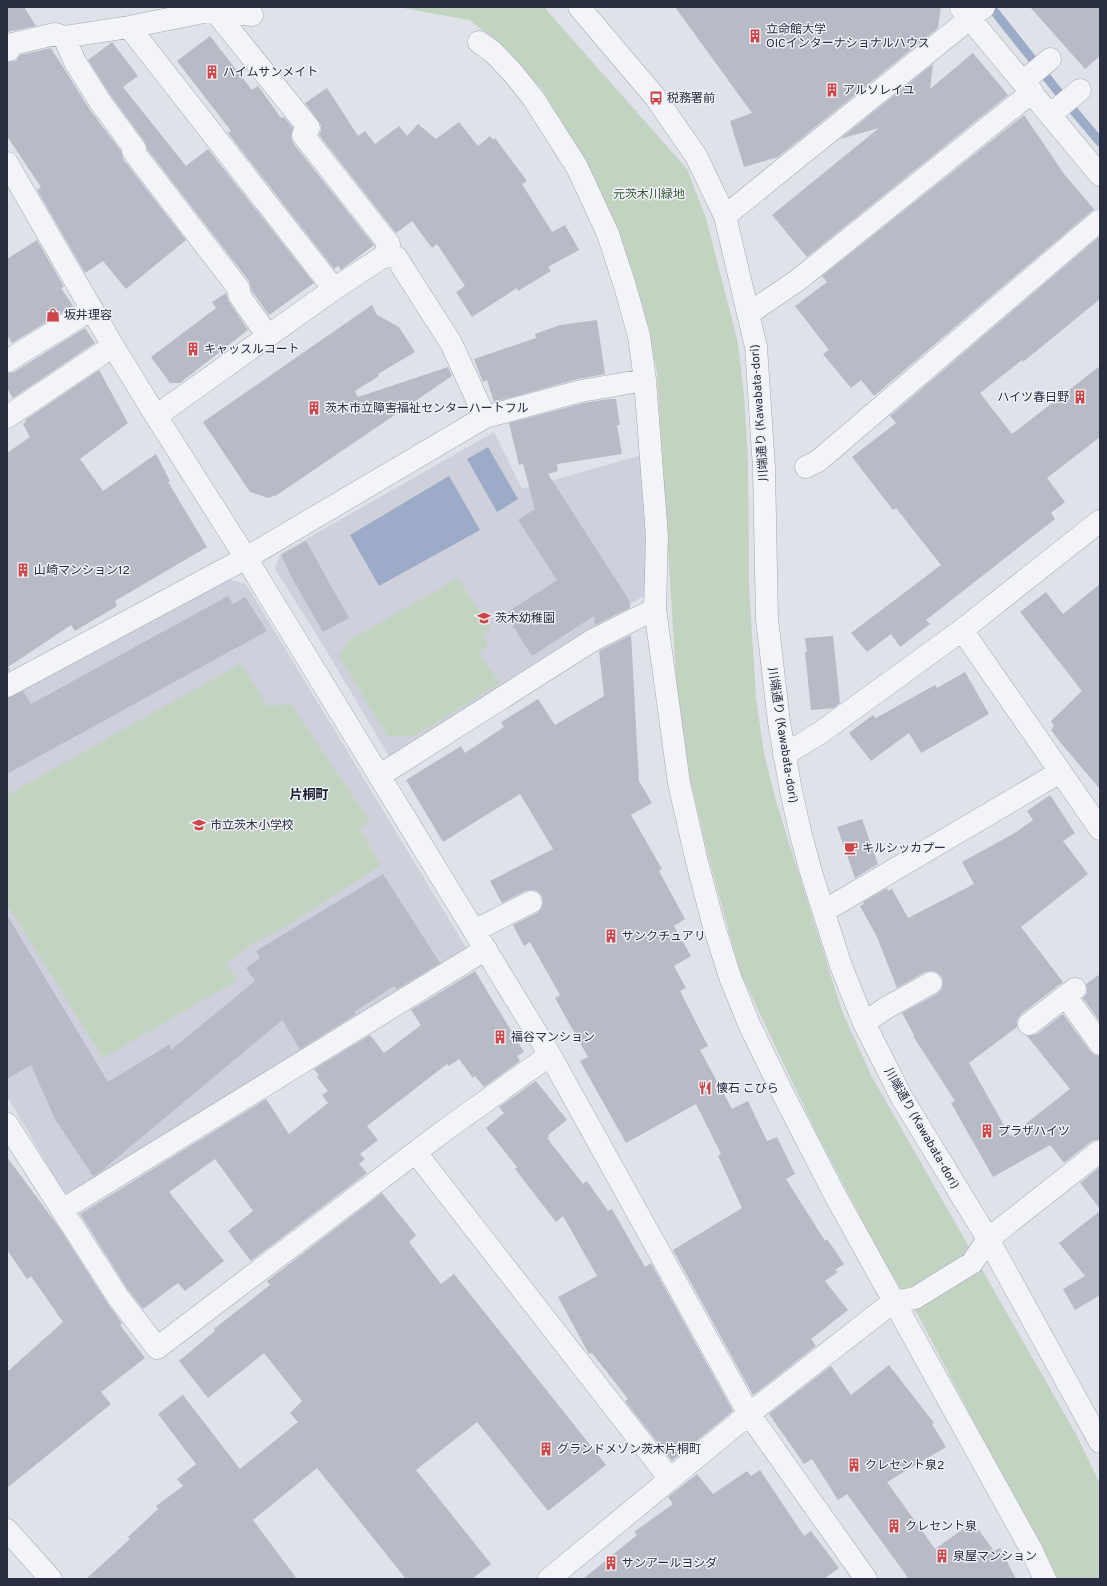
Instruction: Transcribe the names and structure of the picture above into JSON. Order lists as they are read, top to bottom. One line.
{"streets":{"street":["川端通り (Kawabata-dori)"]},"districts":["片桐町"],"parks":["元茨木川緑地"],"places":{"building":["立命館大学 OICインターナショナルハウス","ハイムサンメイト","アルソレイユ","キャッスルコート","ハイツ春日野","茨木市立障害福祉センターハートフル","山崎マンション12","サンクチュアリ","福谷マンション","プラザハイツ","グランドメゾン茨木片桐町","クレセント泉2","クレセント泉","泉屋マンション","サンアールヨシダ"],"bus stop":["税務署前"],"shop":["坂井理容"],"school or university":["茨木幼稚園","市立茨木小学校"],"cafe":["キルシッカプー"],"restaurant":["懐石 こびら"]}}
